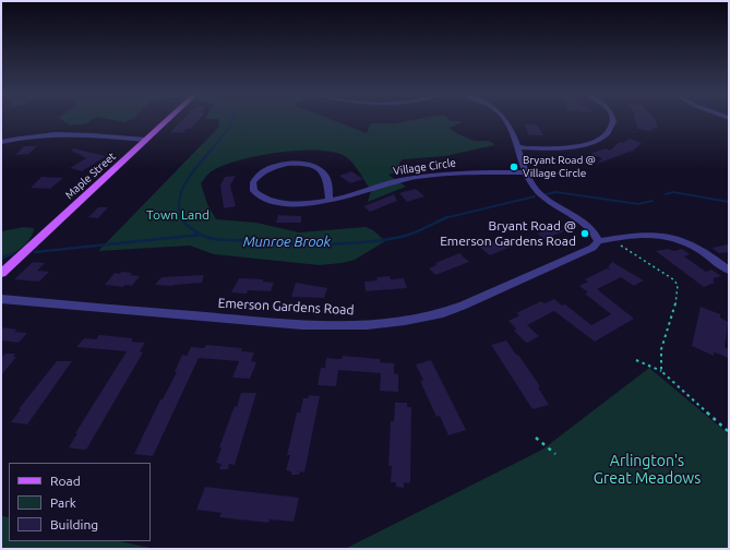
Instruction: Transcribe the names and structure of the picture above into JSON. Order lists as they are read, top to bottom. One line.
{"streets":{"main road":["Maple Street"],"street":["Village Circle","Emerson Gardens Road"]},"water":["Munroe Brook"],"parks":["Town Land","Arlington's Great Meadows"],"places":["Bryant Road @ Village Circle","Bryant Road @ Emerson Gardens Road"],"legend":["Road","Park","Building"]}
